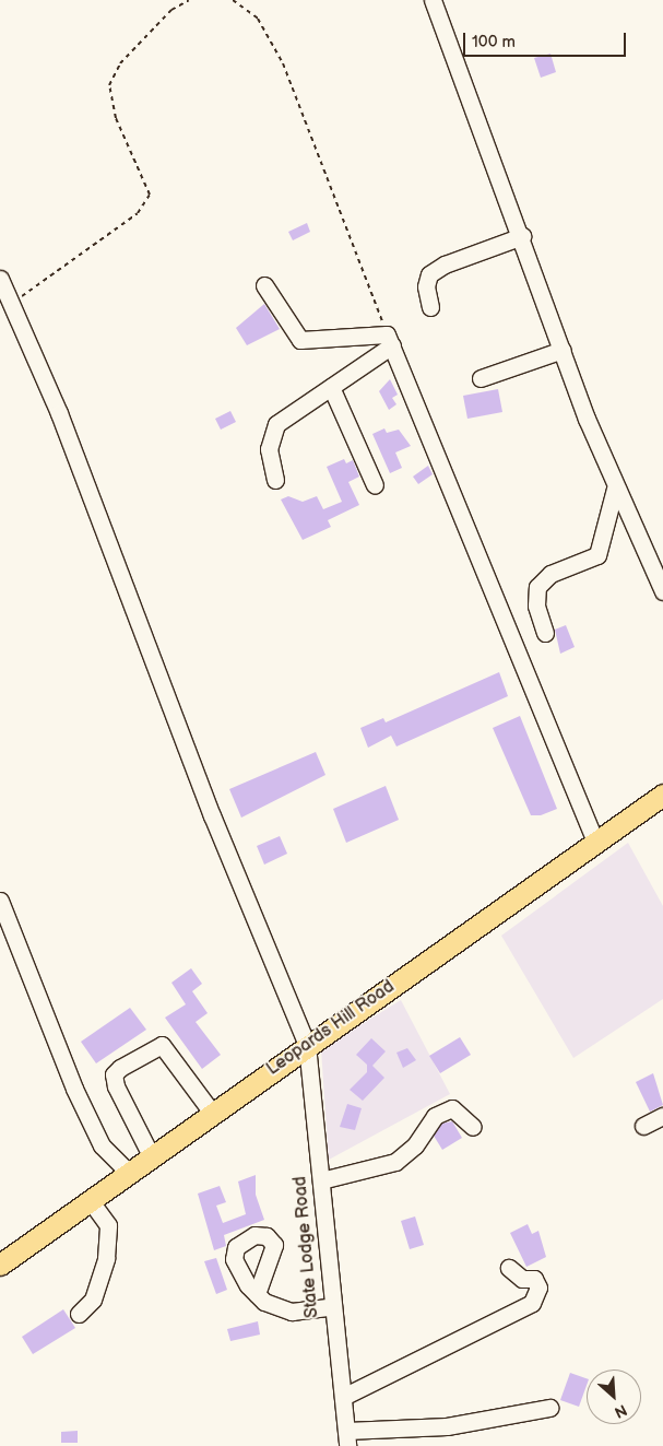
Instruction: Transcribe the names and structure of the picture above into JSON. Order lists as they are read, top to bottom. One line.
{"streets":{"main road":["Leopards Hill Road"],"street":["State Lodge Road"]},"crossings":[["Leopards Hill Road","State Lodge Road"]],"scale_bar":"100 m","north":"bottom right"}
